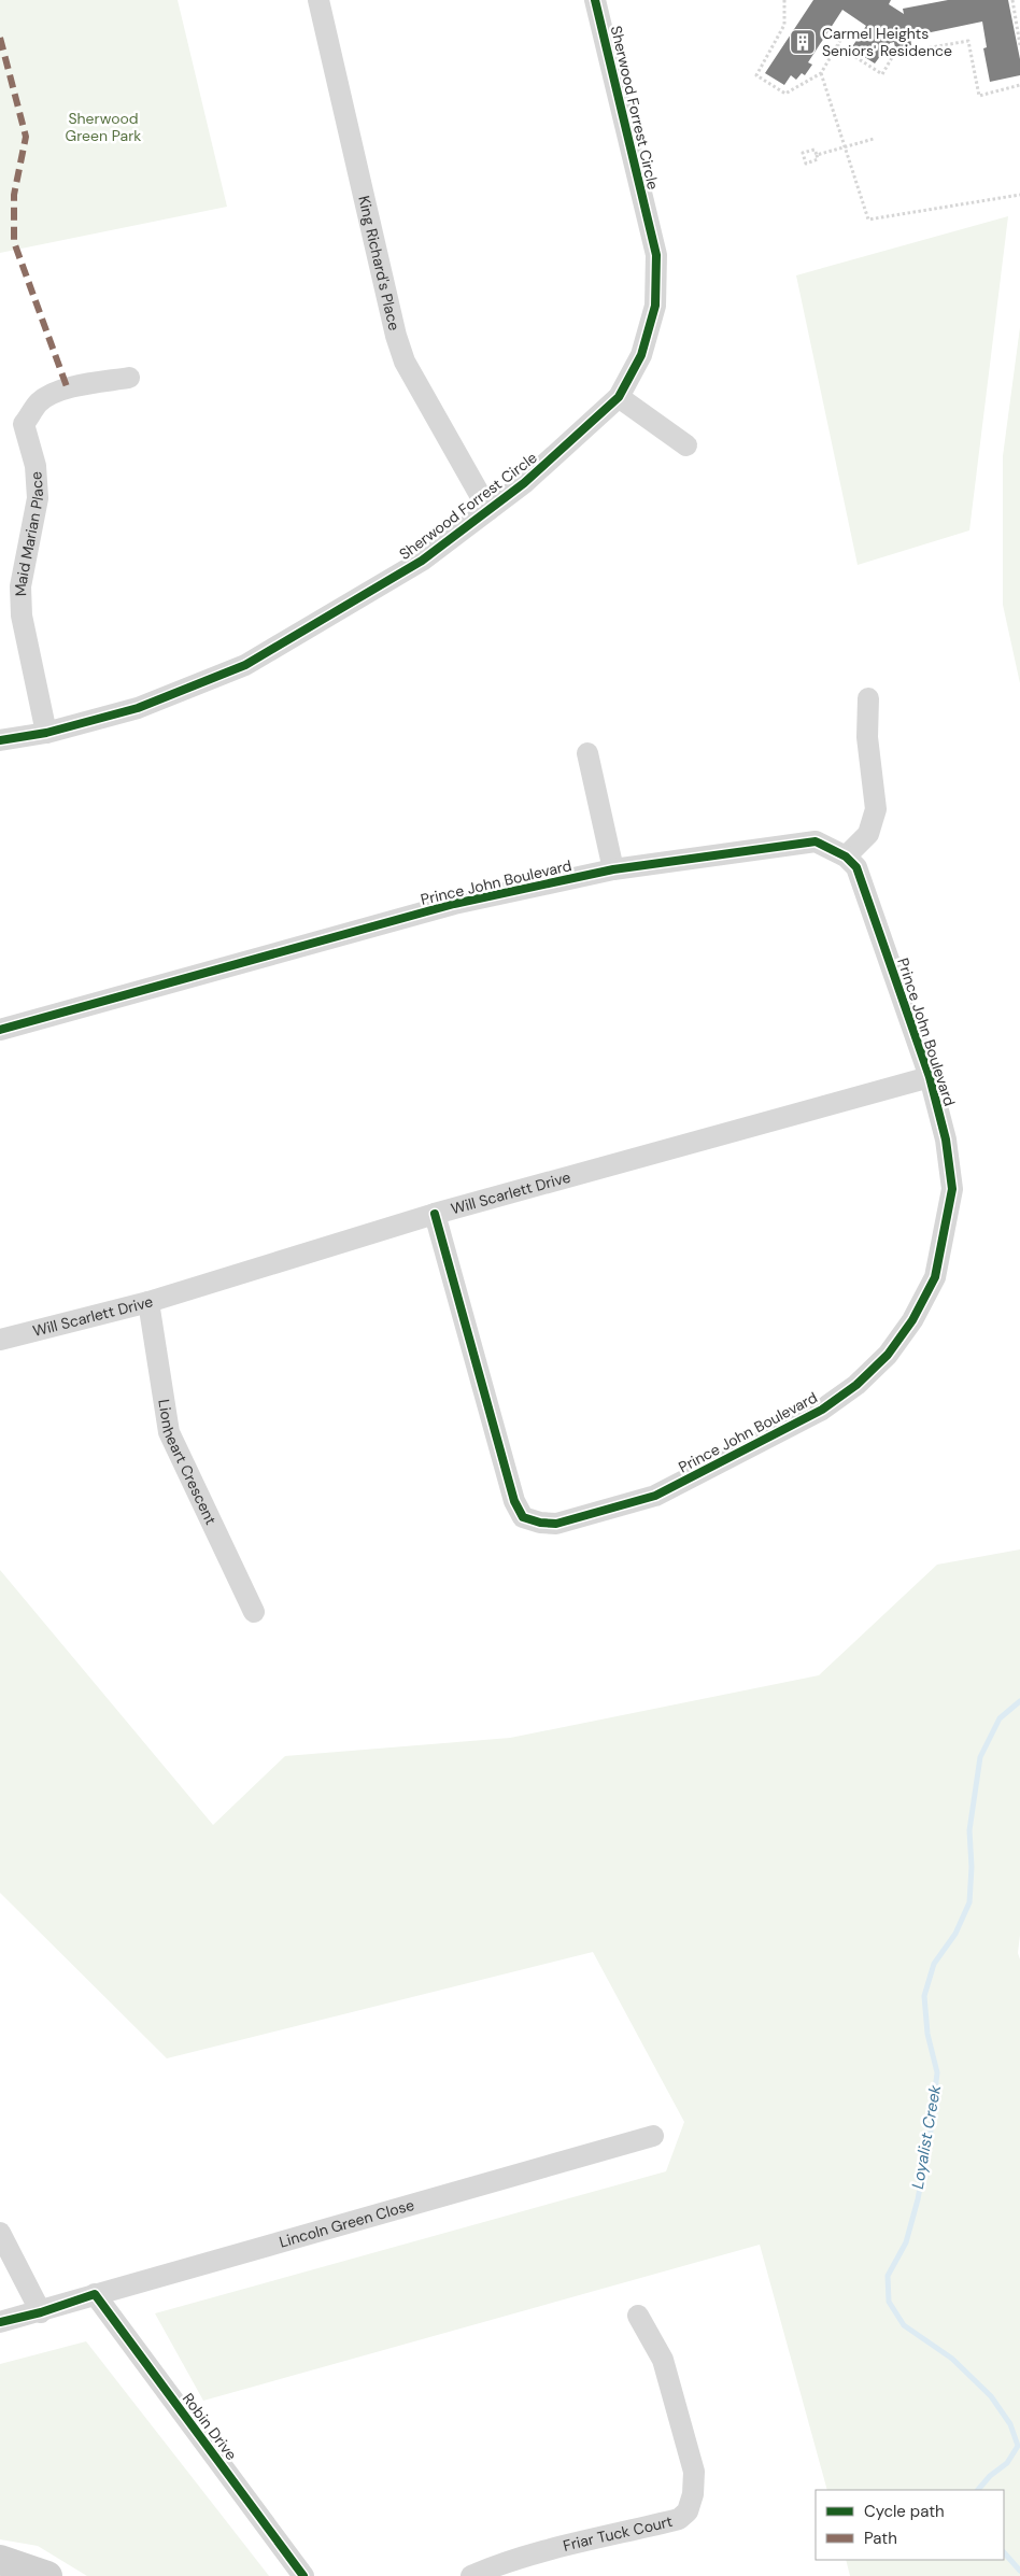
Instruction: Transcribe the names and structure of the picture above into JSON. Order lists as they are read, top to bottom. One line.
{"streets":{"street":["Sherwood Forrest Circle","King Richard's Place","Maid Marian Place","Prince John Boulevard","Will Scarlett Drive","Lionheart Crescent","Lincoln Green Close","Robin Drive","Friar Tuck Court"]},"crossings":[["Sherwood Forrest Circle","King Richard's Place"],["Sherwood Forrest Circle","Maid Marian Place"],["Prince John Boulevard","Will Scarlett Drive"],["Will Scarlett Drive","Lionheart Crescent"],["Lincoln Green Close","Robin Drive"]],"water":["Loyalist Creek"],"parks":["Sherwood Green Park"],"places":{"building":["Carmel Heights Seniors' Residence"]},"legend":["Cycle path","Path"]}
